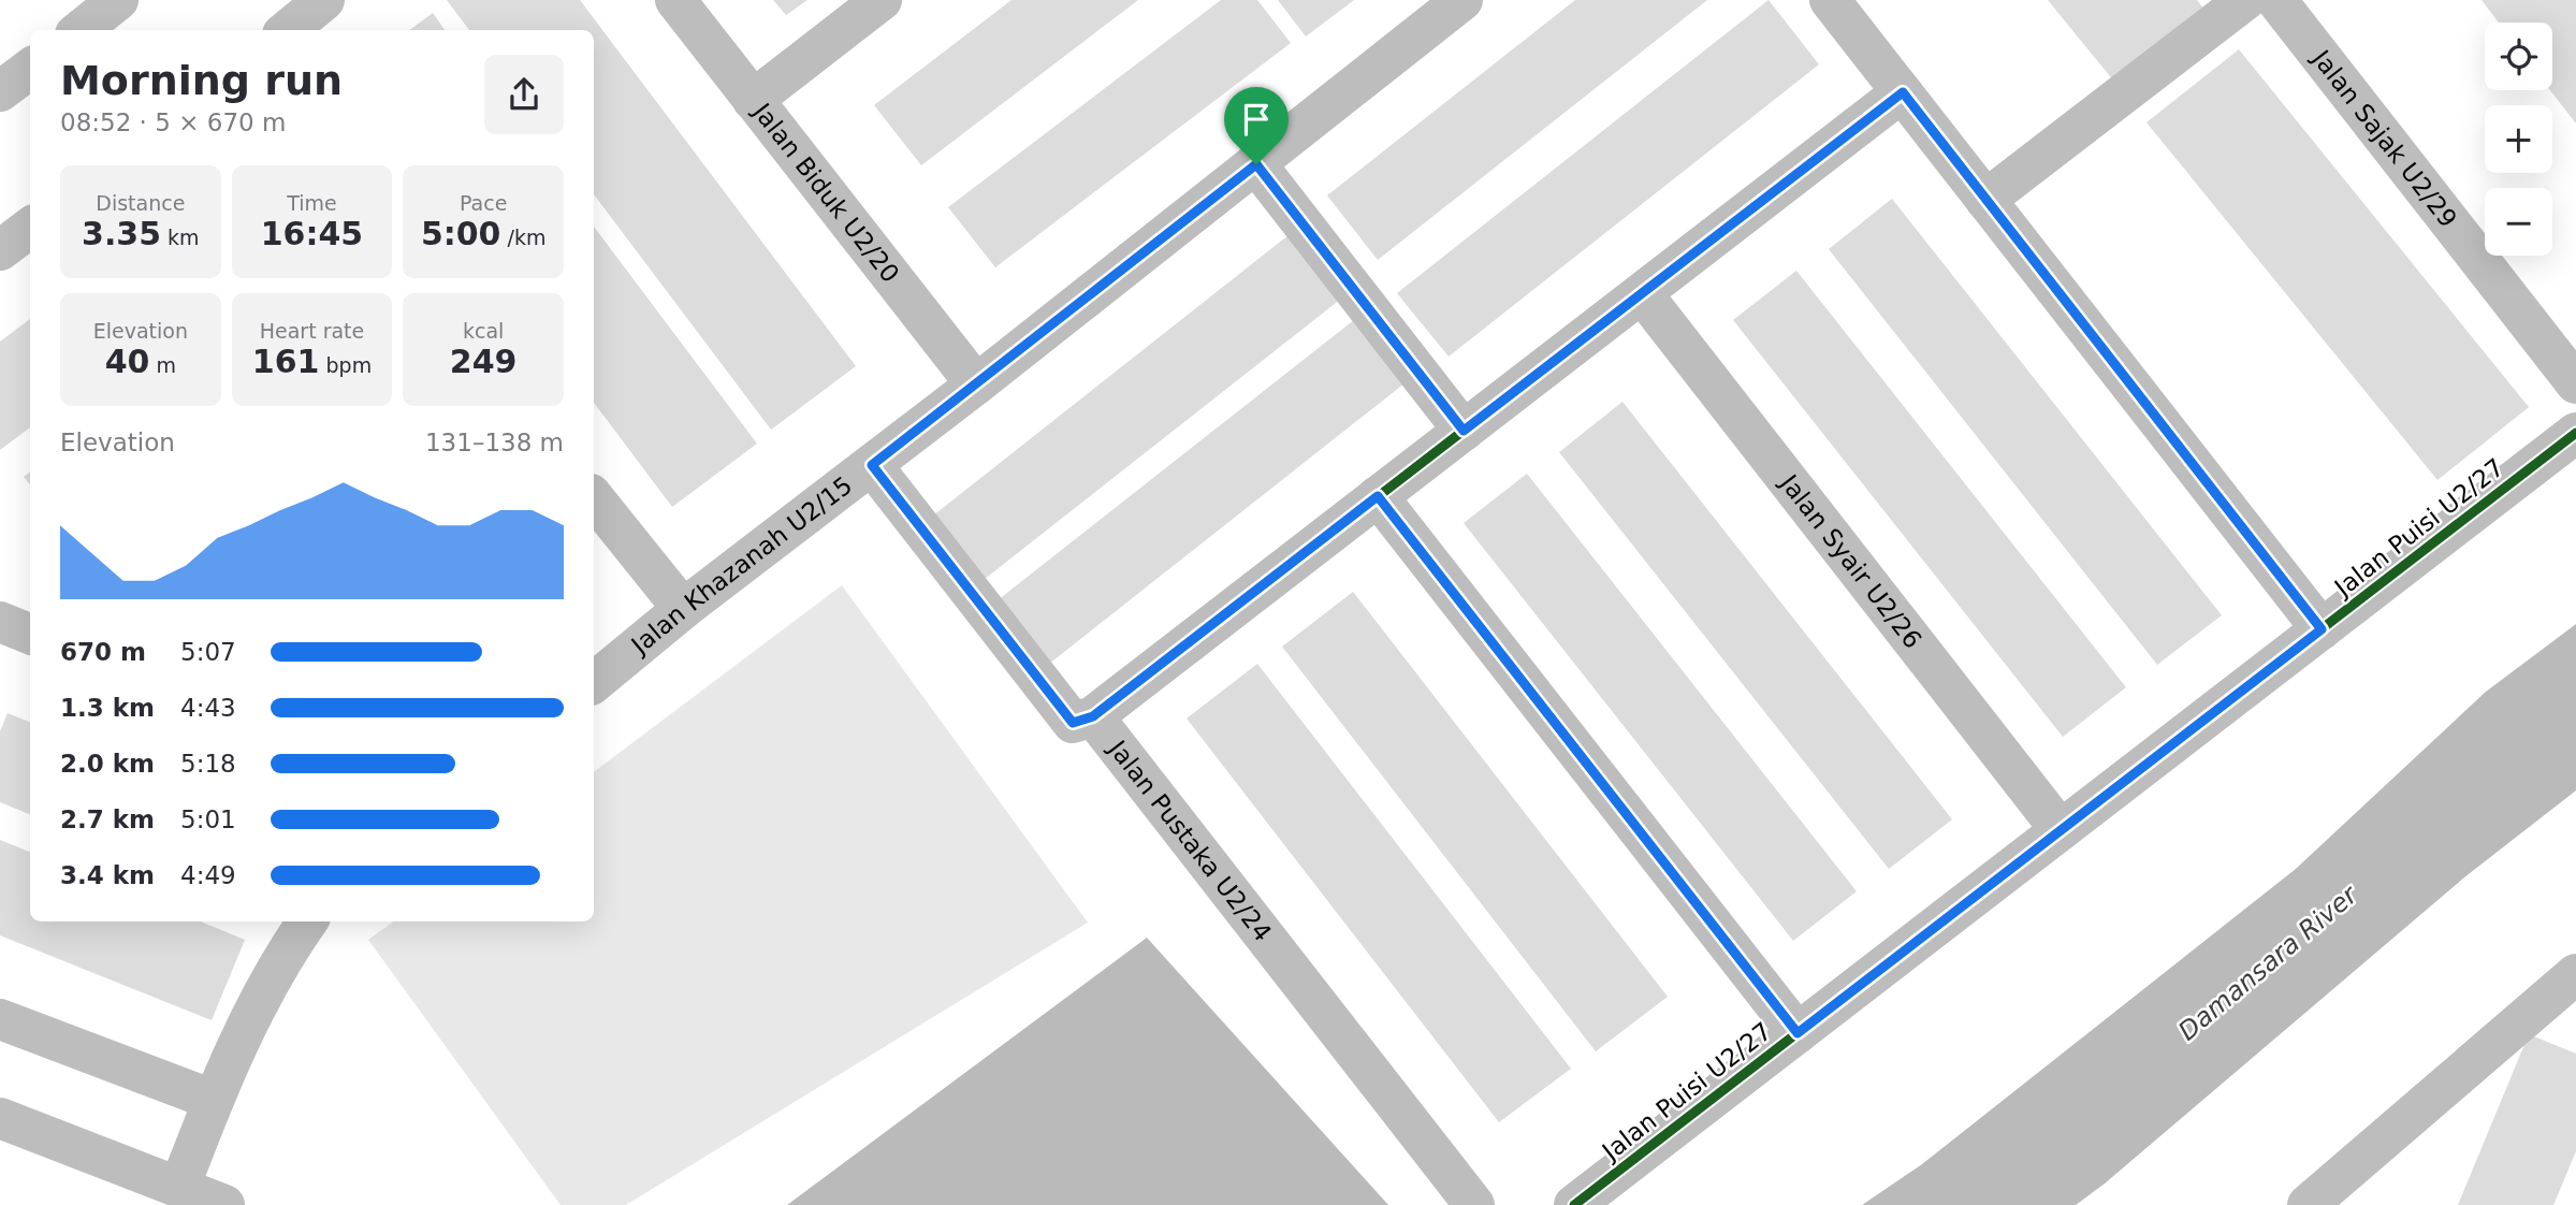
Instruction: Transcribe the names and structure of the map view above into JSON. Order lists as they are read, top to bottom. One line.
{"streets":{"street":["Jalan Sajak U2/29","Jalan Biduk U2/20","Jalan Puisi U2/27","Jalan Syair U2/26","Jalan Khazanah U2/15","Jalan Pustaka U2/24"]},"crossings":[["Jalan Biduk U2/20","Jalan Khazanah U2/15"],["Jalan Puisi U2/27","Jalan Syair U2/26"],["Jalan Khazanah U2/15","Jalan Pustaka U2/24"]],"water":["Damansara River"],"page":{"map_buttons":["+","−"],"heading":["Morning run","08:52 · 5 × 670 m"],"stats":[["Distance","3.35 km"],["Time","16:45"],["Pace","5:00 /km"],["Elevation","40 m"],["Heart rate","161 bpm"],["kcal","249"]],"chart":["Elevation","131–138 m"],"list":[{"name":"670 m","note":"5:07"},{"name":"1.3 km","note":"4:43"},{"name":"2.0 km","note":"5:18"},{"name":"2.7 km","note":"5:01"},{"name":"3.4 km","note":"4:49"}]}}
